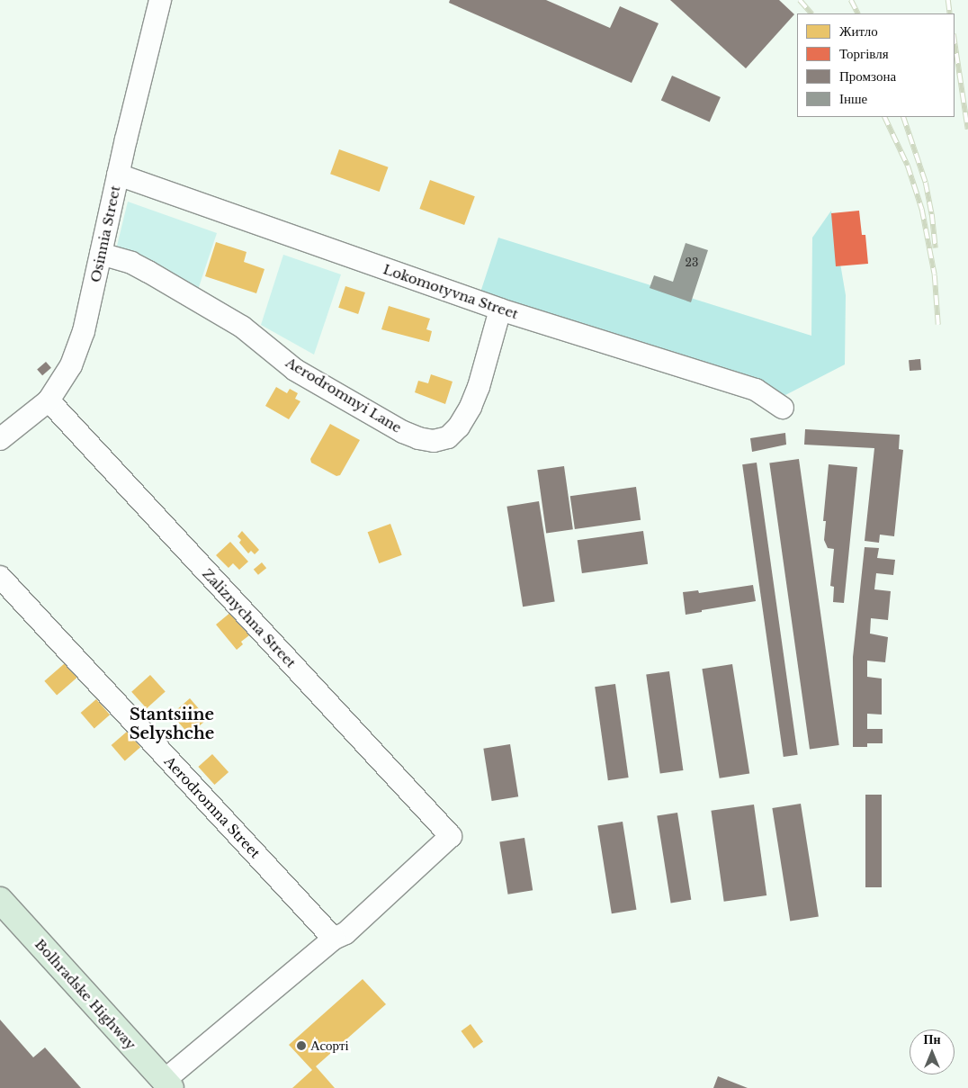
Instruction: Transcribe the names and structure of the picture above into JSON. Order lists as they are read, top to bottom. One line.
{"streets":{"main road":["Bolhradske Highway"],"street":["Osinnia Street","Lokomotyvna Street","Aerodromnyi Lane","Zaliznychna Street","Aerodromna Street"]},"crossings":[["Osinnia Street","Lokomotyvna Street"],["Osinnia Street","Aerodromnyi Lane"],["Osinnia Street","Zaliznychna Street"],["Lokomotyvna Street","Aerodromnyi Lane"],["Zaliznychna Street","Aerodromna Street"]],"districts":["Stantsiine Selyshche"],"places":["Асорті"],"house_numbers":["23"],"legend":["Житло","Торгівля","Промзона","Інше"],"north":"top"}
